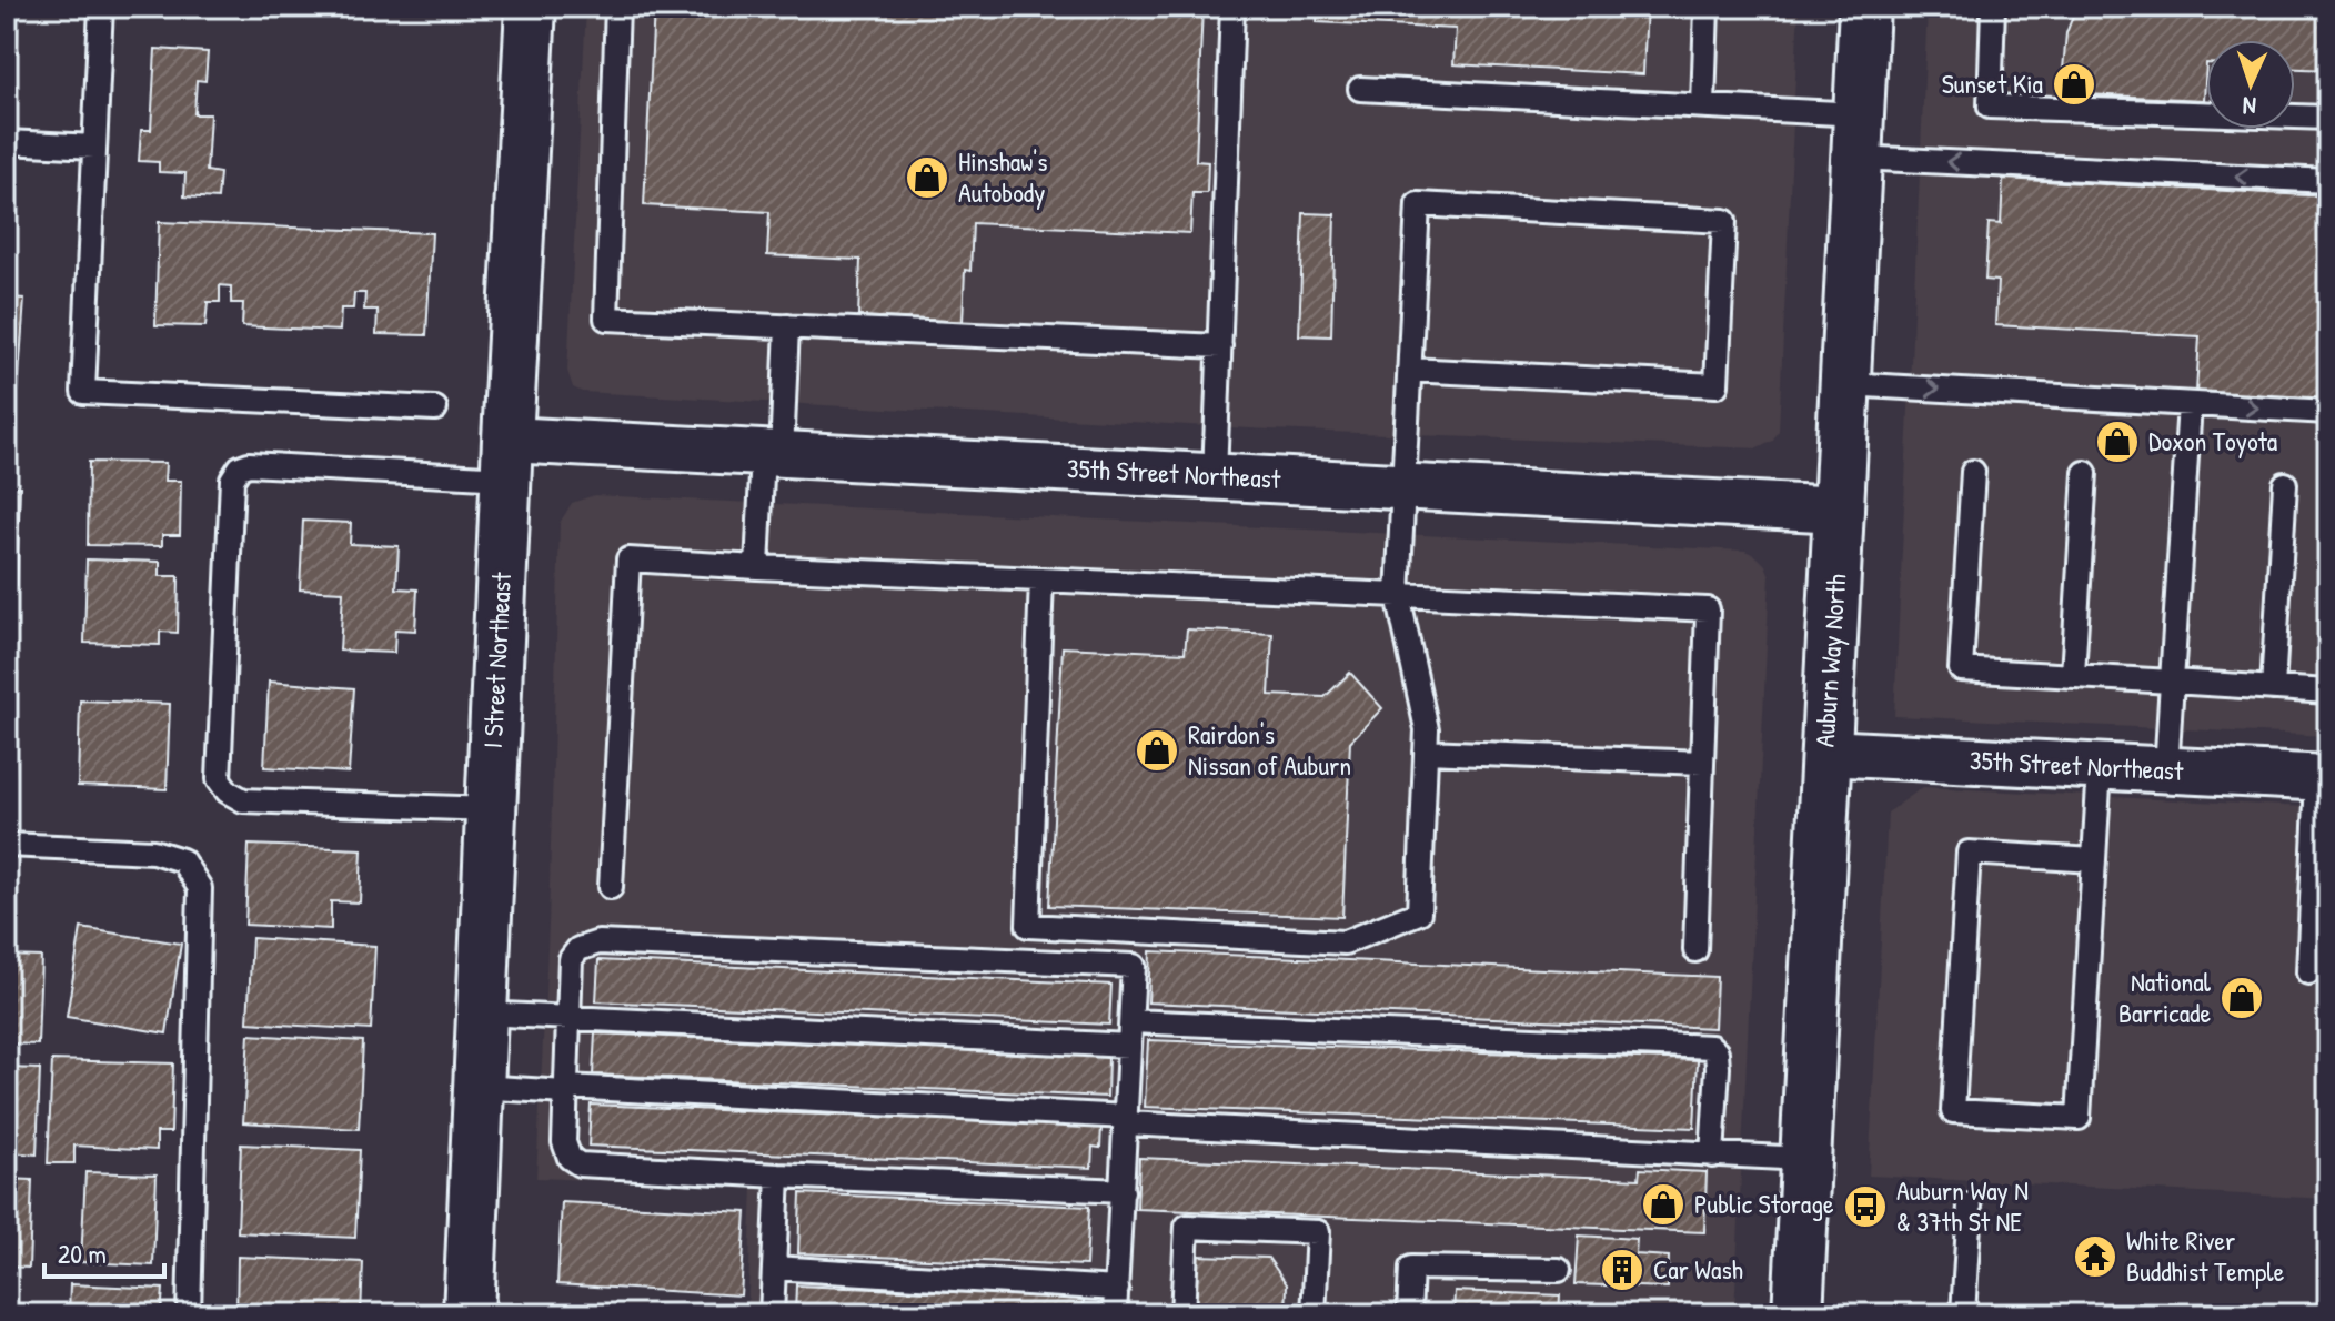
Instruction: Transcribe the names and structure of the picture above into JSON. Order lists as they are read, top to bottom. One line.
{"streets":{"street":["35th Street Northeast","I Street Northeast","Auburn Way North"]},"crossings":[["35th Street Northeast","I Street Northeast"],["35th Street Northeast","Auburn Way North"]],"places":{"shop":["Sunset Kia","Hinshaw's Autobody","Doxon Toyota","Rairdon's Nissan of Auburn","National Barricade","Public Storage"],"bus stop":["Auburn Way N & 37th St NE"],"temple":["White River Buddhist Temple"],"building":["Car Wash"]},"scale_bar":"20 m","north":"bottom"}
